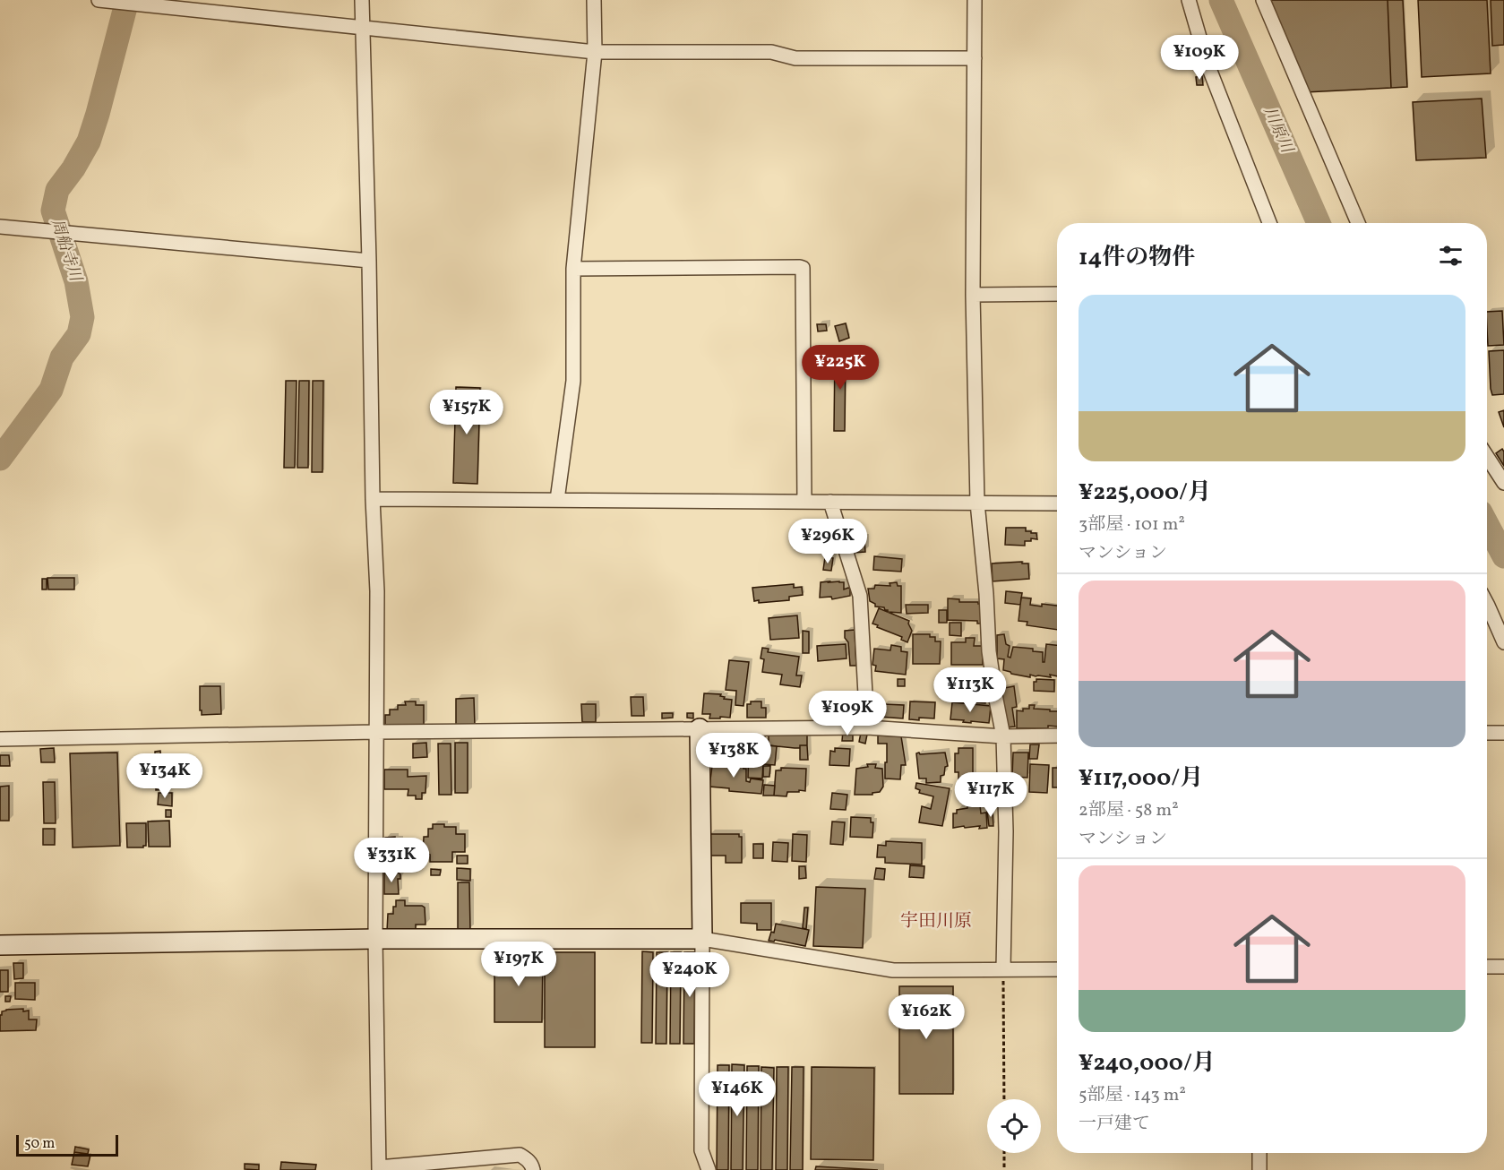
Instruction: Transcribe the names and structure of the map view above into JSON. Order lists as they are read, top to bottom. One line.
{"districts":["宇田川原"],"water":["川原川","周船寺川"],"scale_bar":"50 m","page":{"price":["¥109K","¥225K","¥157K","¥296K","¥113K","¥109K","¥138K","¥134K","¥117K","¥331K","¥197K","¥240K","¥162K","¥146K"],"heading":"14件の物件","list":[{"name":"¥225,000/月","note":"3部屋 · 101 m² · マンション"},{"name":"¥117,000/月","note":"2部屋 · 58 m² · マンション"},{"name":"¥240,000/月","note":"5部屋 · 143 m² · 一戸建て"}],"scale":"50 m"}}
